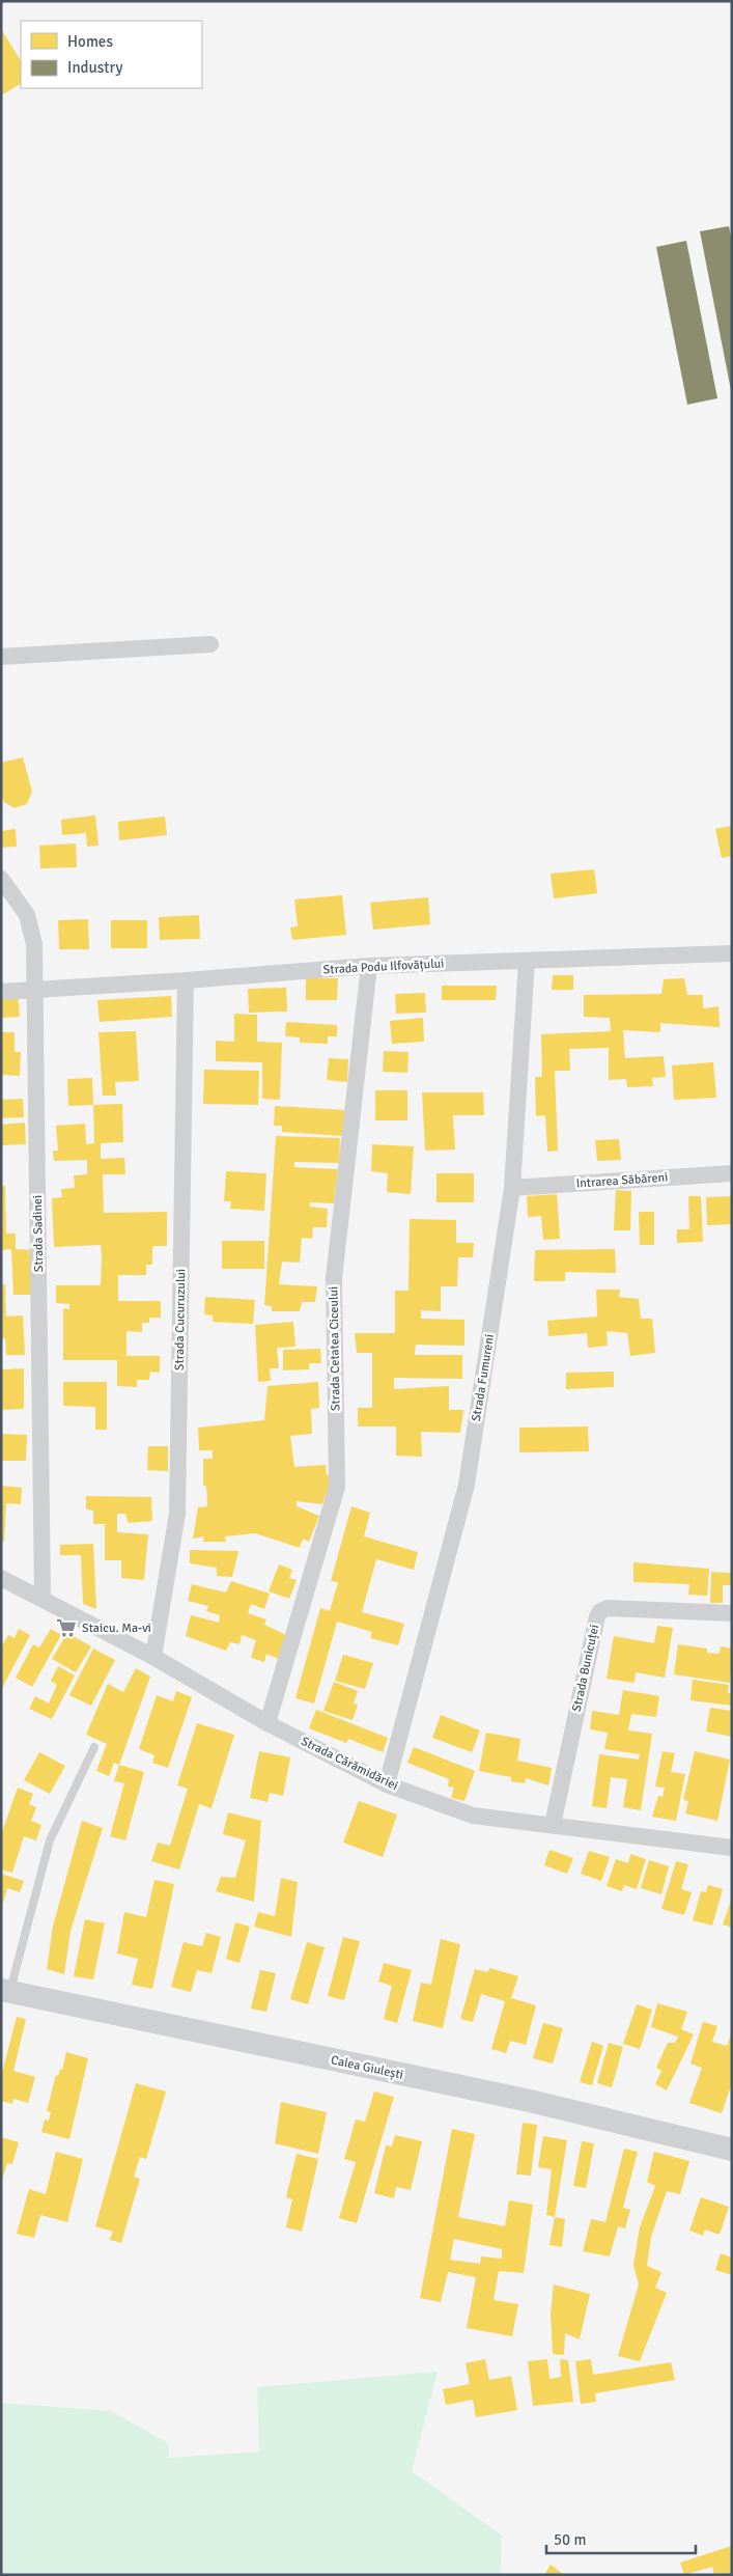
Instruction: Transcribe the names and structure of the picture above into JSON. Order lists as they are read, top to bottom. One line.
{"streets":{"main road":["Calea Giulești"],"street":["Strada Podu Ilfovățului","Intrarea Săbăreni","Strada Sadinei","Strada Cucuruzului","Strada Cetatea Ciceului","Strada Fumureni","Strada Bunicuței","Strada Cărămidăriei"]},"crossings":[["Strada Podu Ilfovățului","Strada Sadinei"],["Strada Podu Ilfovățului","Strada Cucuruzului"],["Strada Podu Ilfovățului","Strada Cetatea Ciceului"],["Strada Podu Ilfovățului","Strada Fumureni"],["Intrarea Săbăreni","Strada Fumureni"],["Strada Sadinei","Strada Cărămidăriei"],["Strada Cucuruzului","Strada Cărămidăriei"],["Strada Cetatea Ciceului","Strada Cărămidăriei"],["Strada Fumureni","Strada Cărămidăriei"],["Strada Bunicuței","Strada Cărămidăriei"]],"places":{"supermarket":["Staicu. Ma-vi"]},"legend":["Homes","Industry"],"scale_bar":"50 m"}
